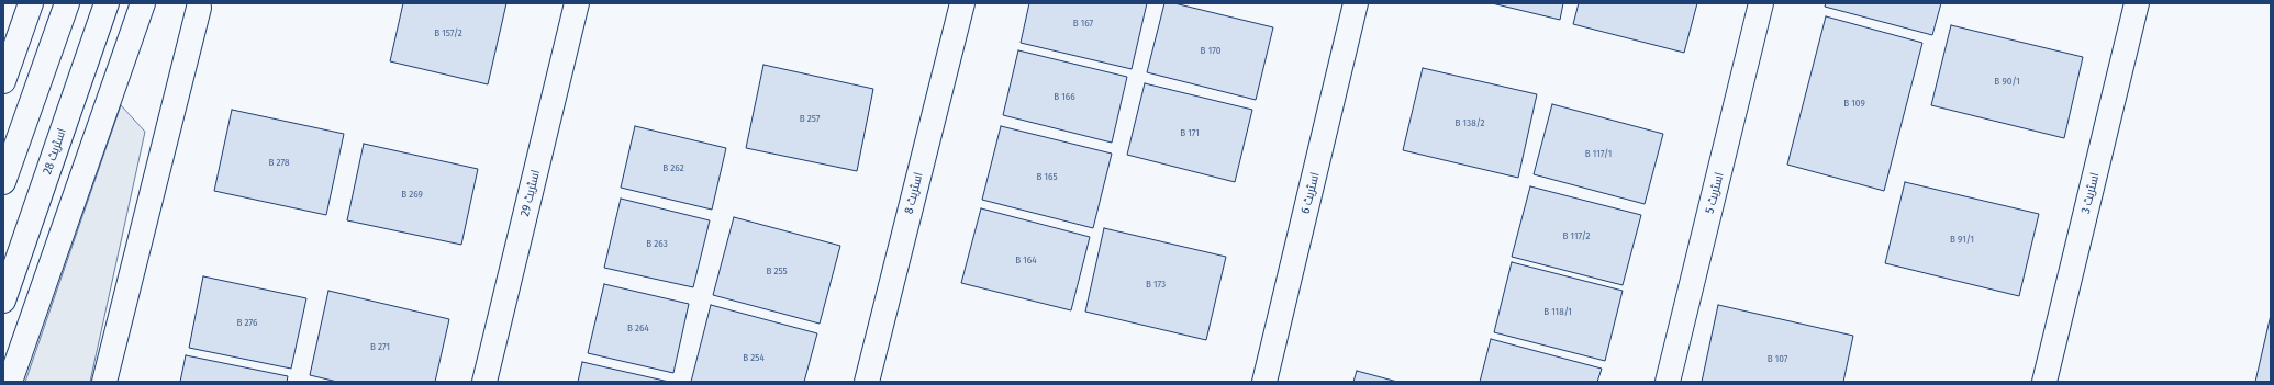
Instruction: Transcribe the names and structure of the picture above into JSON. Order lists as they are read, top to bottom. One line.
{"streets":{"street":["اسٹریٹ 28","اسٹریٹ 29","اسٹریٹ 8","اسٹریٹ 6","اسٹریٹ 5","اسٹریٹ 3"]},"house_numbers":["B 167","B 157/2","B 170","B 90/1","B 166","B 109","B 257","B 138/2","B 171","B 117/1","B 278","B 262","B 165","B 269","B 117/2","B 91/1","B 263","B 164","B 255","B 173","B 118/1","B 276","B 264","B 271","B 254","B 107"]}
